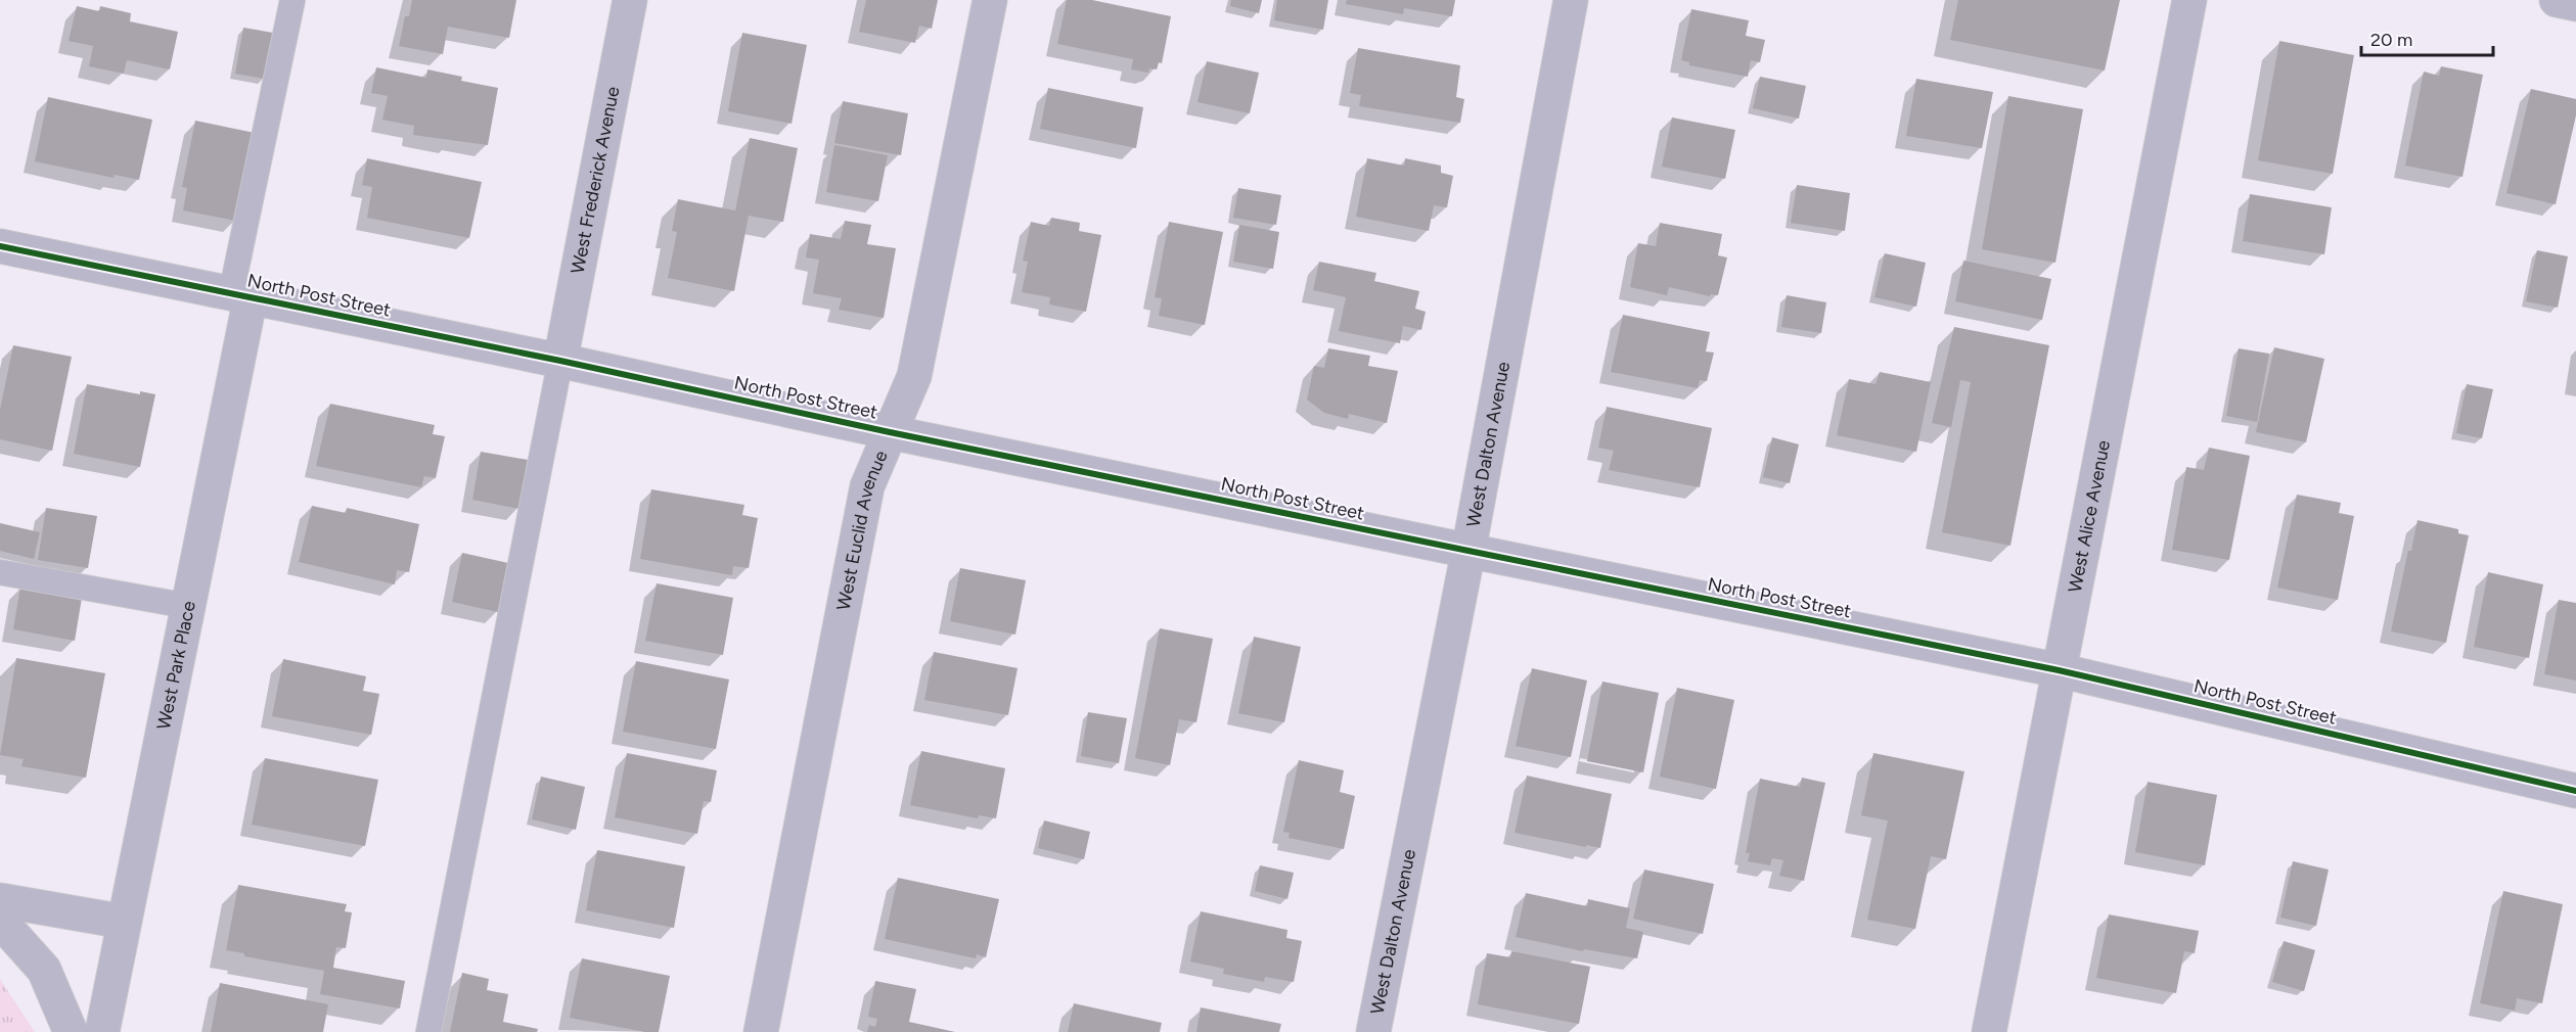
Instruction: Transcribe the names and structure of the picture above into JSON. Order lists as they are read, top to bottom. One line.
{"streets":{"street":["West Frederick Avenue","North Post Street","West Dalton Avenue","West Alice Avenue","West Euclid Avenue","West Park Place"]},"crossings":[["West Frederick Avenue","North Post Street"],["North Post Street","West Dalton Avenue"],["North Post Street","West Alice Avenue"],["North Post Street","West Euclid Avenue"],["North Post Street","West Park Place"]],"scale_bar":"20 m"}
